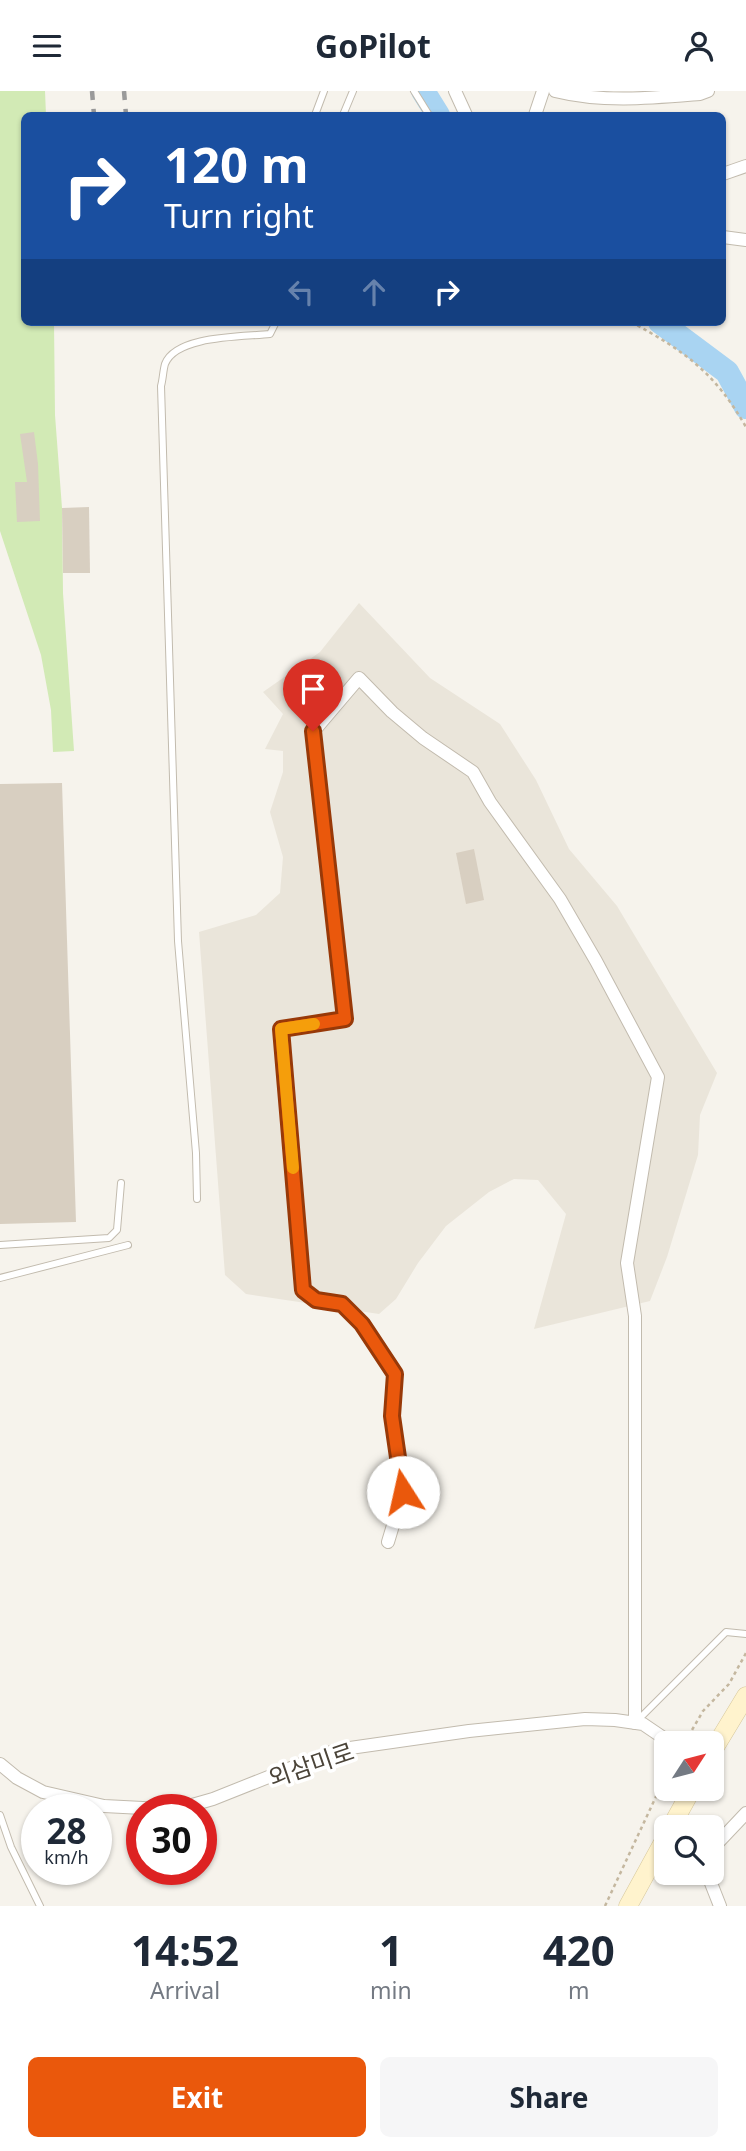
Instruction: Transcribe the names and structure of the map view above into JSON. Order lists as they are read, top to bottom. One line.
{"streets":{"street":["외삼미로"]},"north":"top right","page":{"header":"GoPilot","turn":["120 m","Turn right"],"speed":"28 km/h","limit":"30","eta":["14:52","Arrival","1","min","420","m"],"buttons":["Exit","Share"]}}
